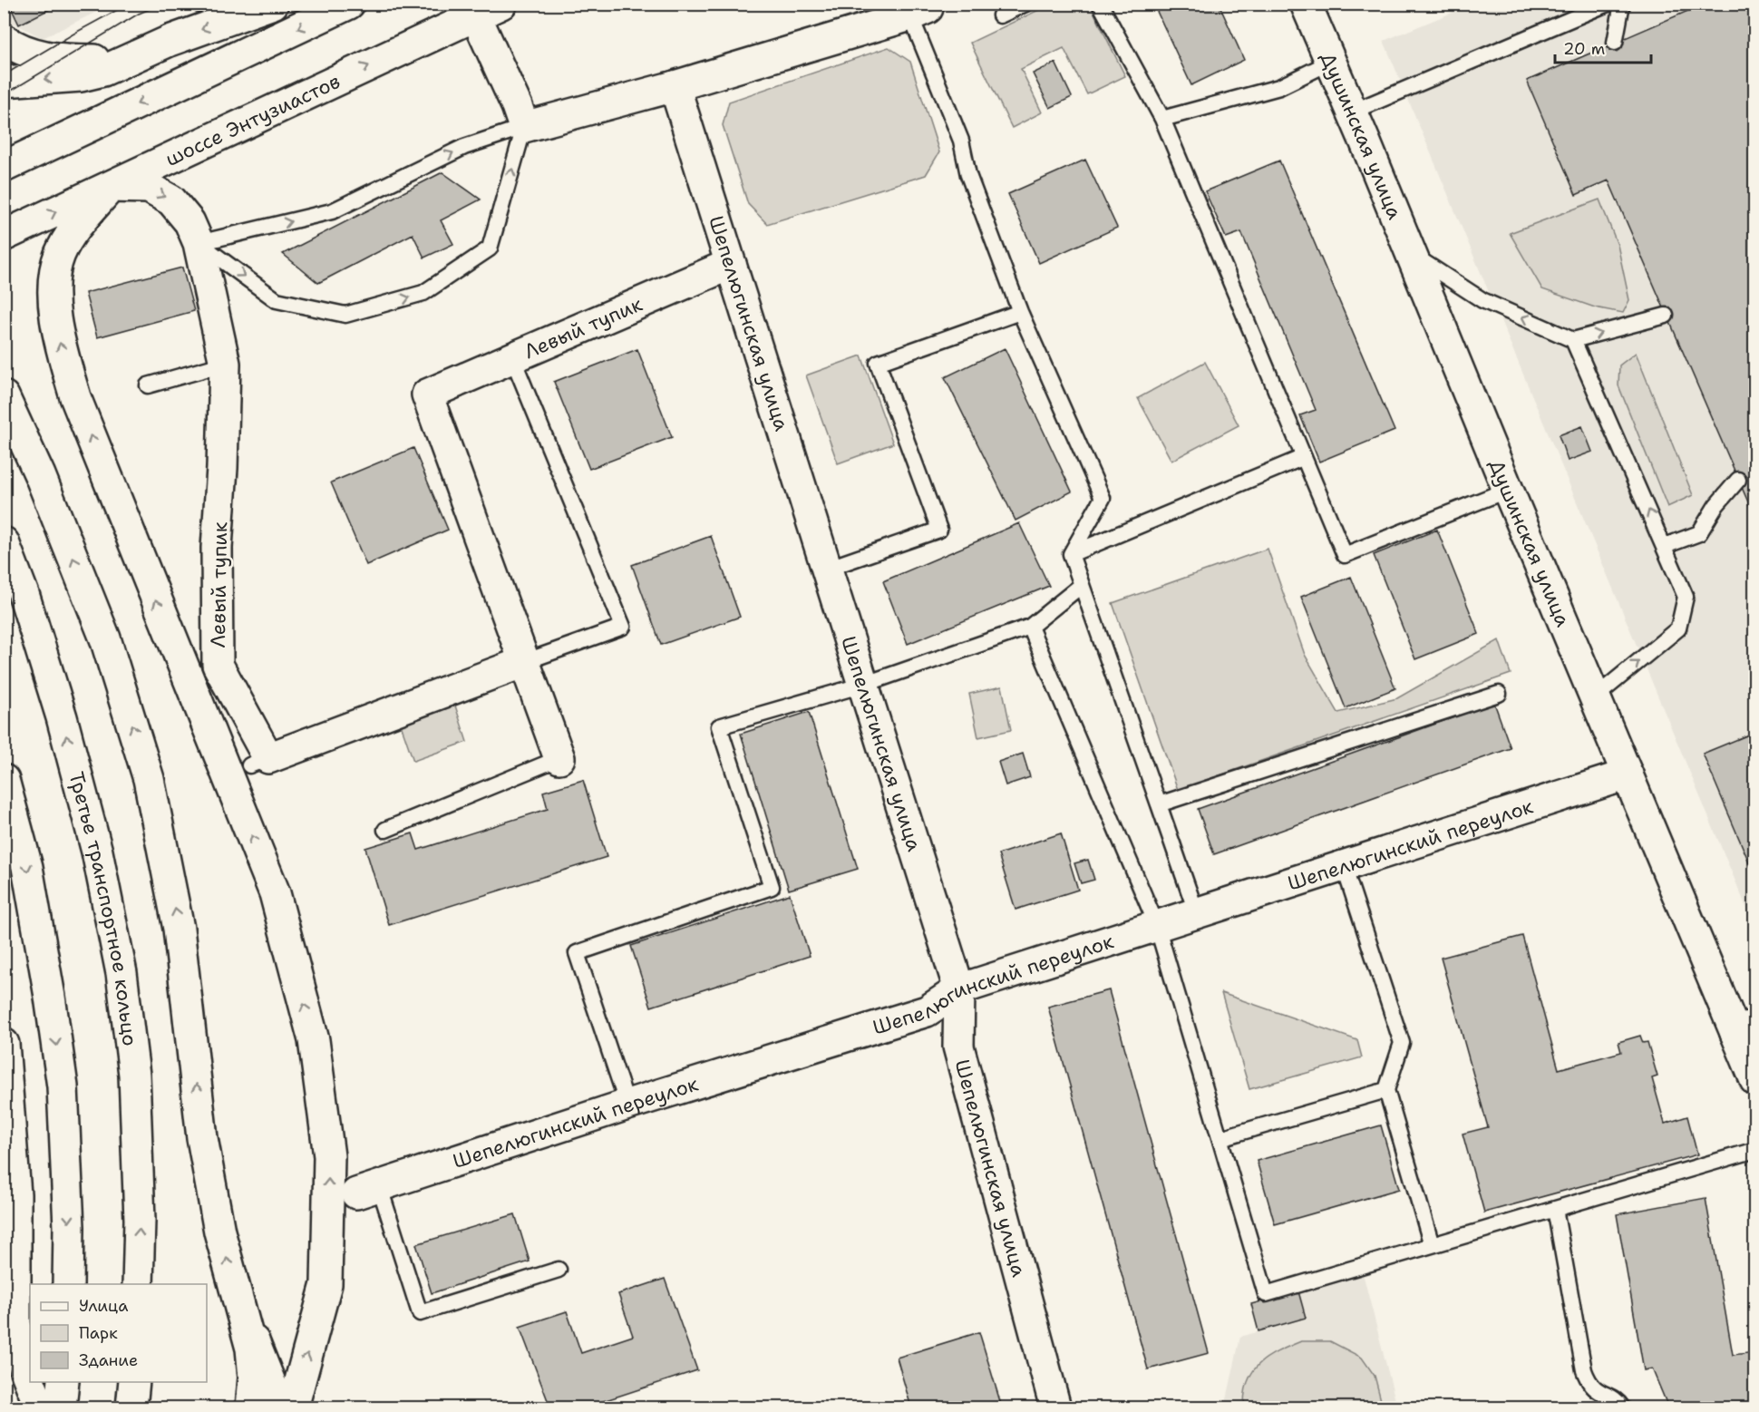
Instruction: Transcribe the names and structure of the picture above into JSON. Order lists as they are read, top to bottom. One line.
{"streets":{"street":["шоссе Энтузиастов","Душинская улица","Шепелюгинская улица","Левый тупик","Шепелюгинский переулок","Третье транспортное кольцо"]},"crossings":[["шоссе Энтузиастов","Левый тупик"],["Душинская улица","Шепелюгинский переулок"],["Шепелюгинская улица","Левый тупик"],["Шепелюгинская улица","Шепелюгинский переулок"]],"legend":["Улица","Парк","Здание"],"scale_bar":"20 m"}
